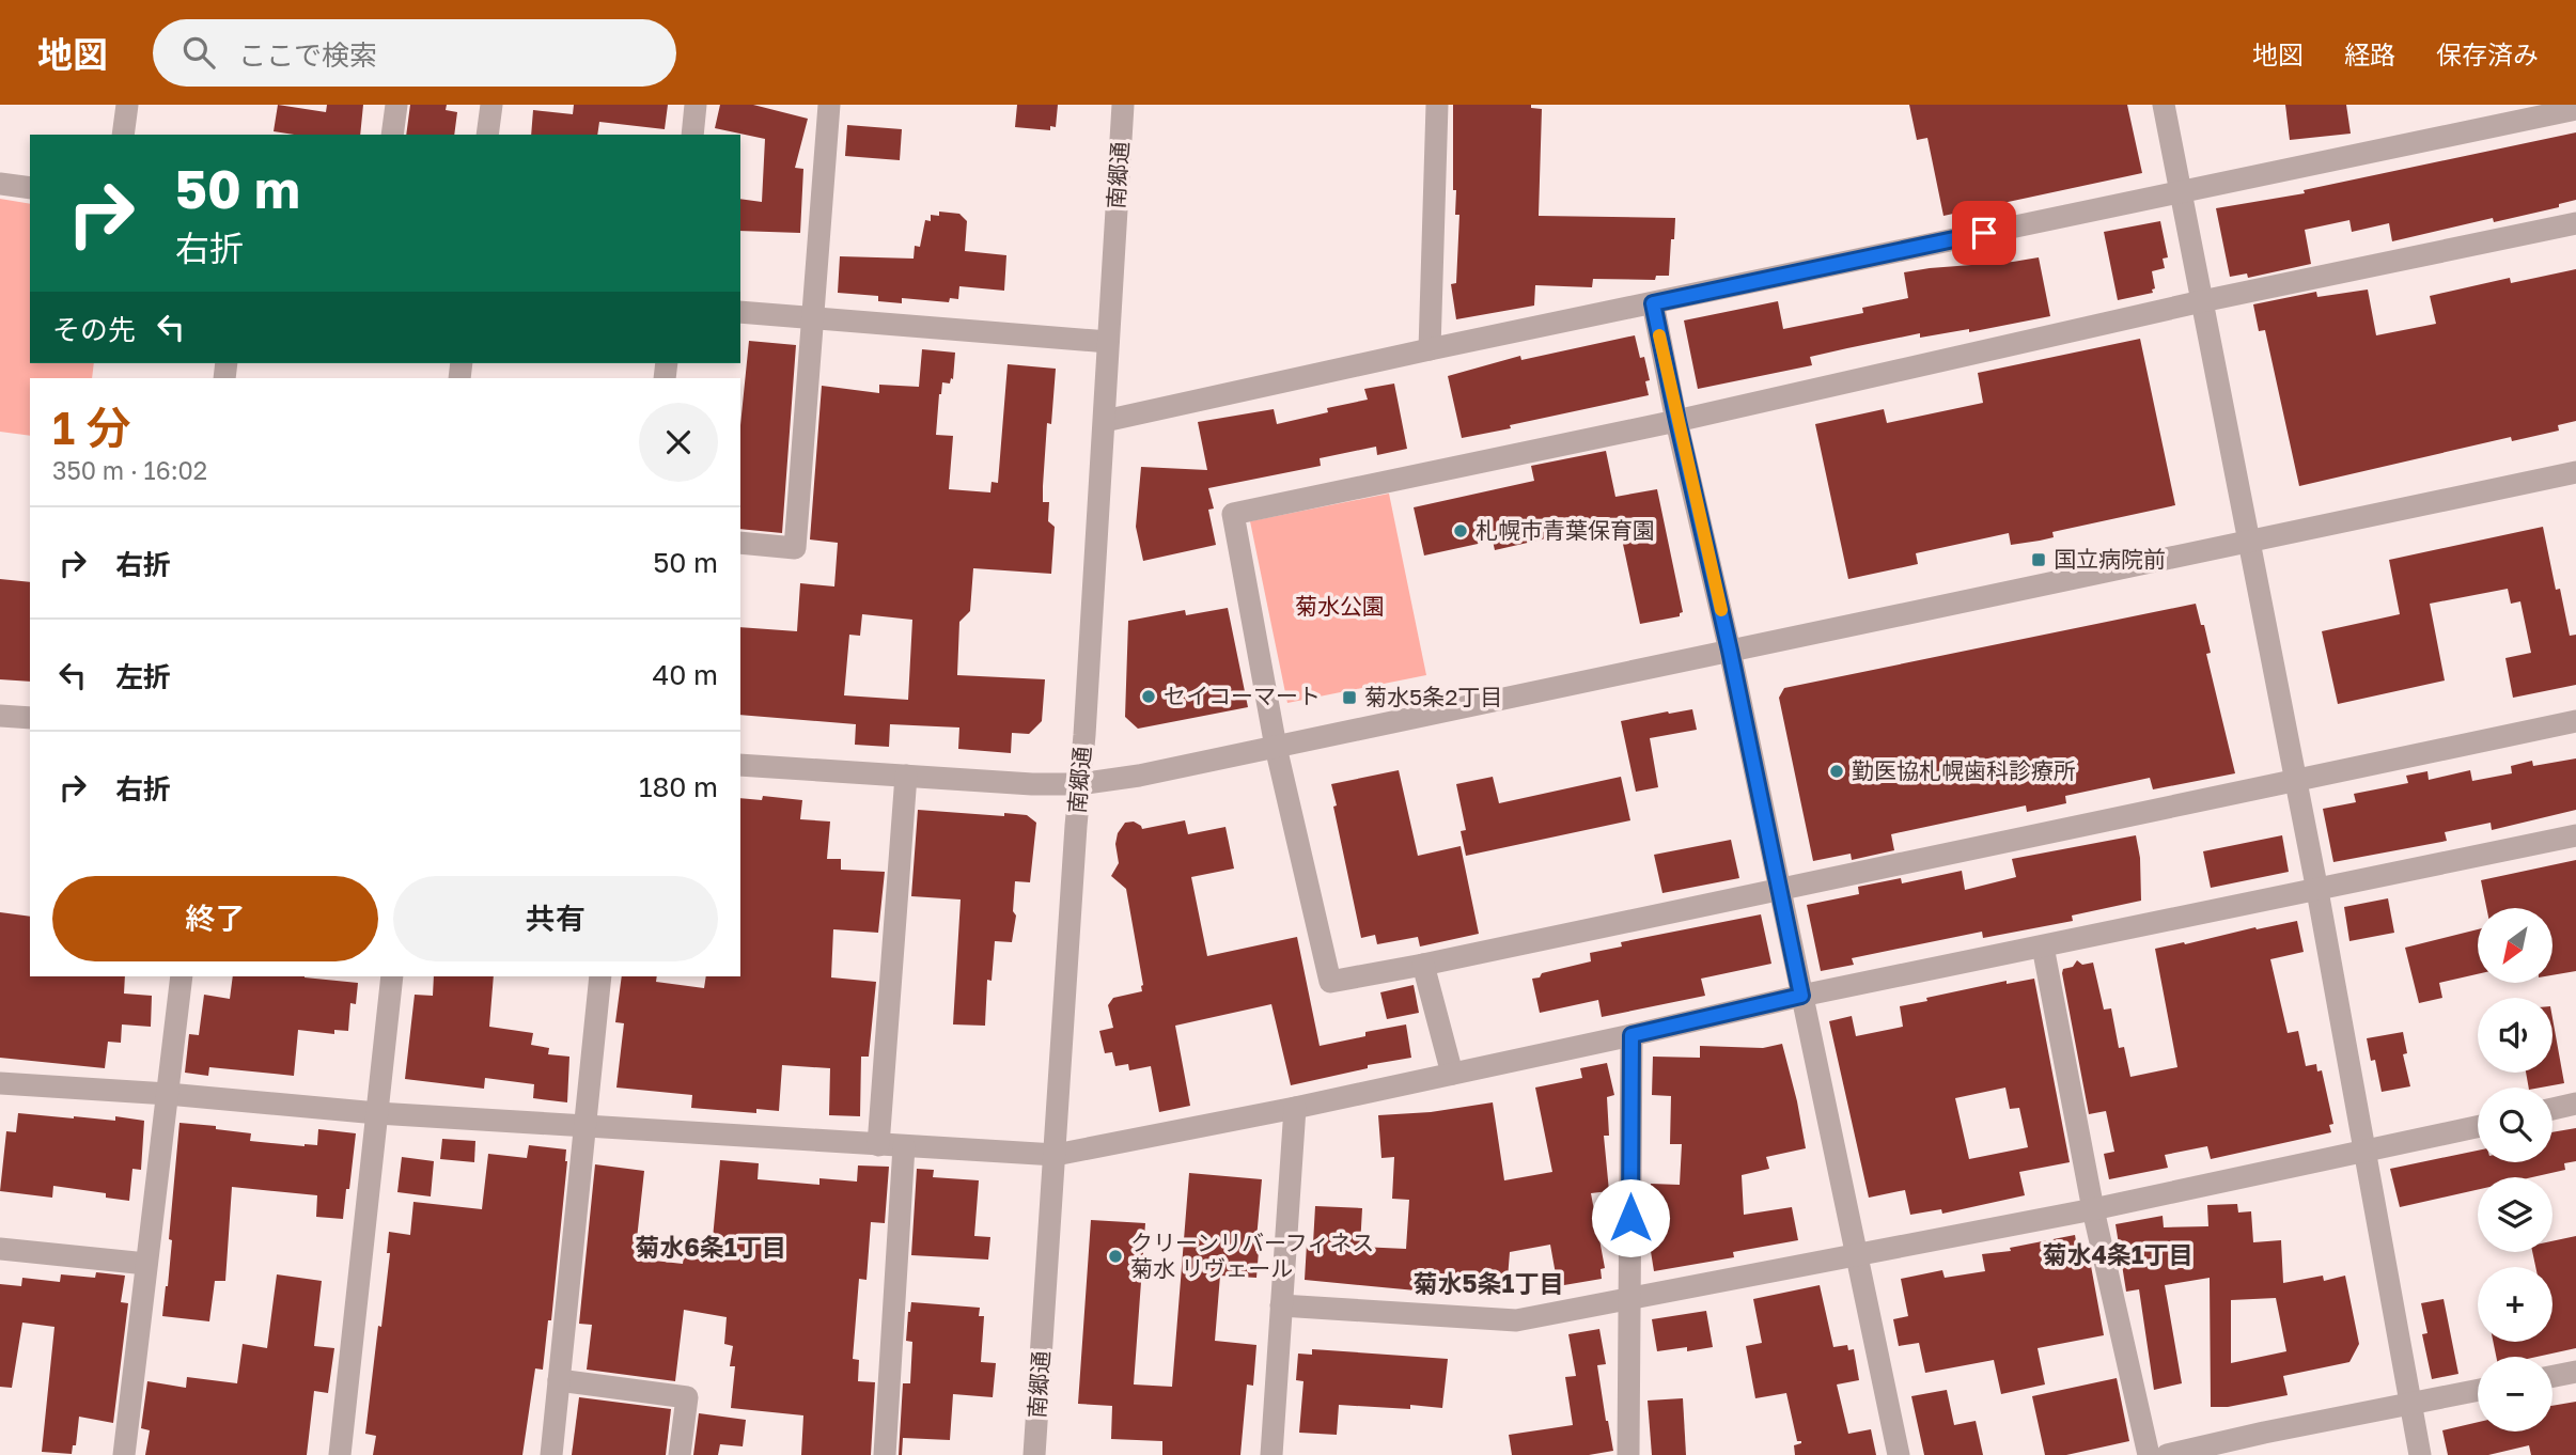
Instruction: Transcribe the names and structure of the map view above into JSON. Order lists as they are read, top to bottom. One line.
{"streets":{"street":["南郷通"]},"districts":["菊水6条1丁目","菊水4条1丁目","菊水5条1丁目"],"parks":["菊水公園"],"places":{"other":["札幌市青葉保育園","セイコーマート","勤医協札幌歯科診療所","クリーンリバーフィネス 菊水 リヴェール"],"transit":["国立病院前","菊水5条2丁目"]},"north":"bottom left","page":{"header":"地図","search":"ここで検索","nav":["地図","経路","保存済み"],"turn":["50 m","右折"],"then":"その先","heading":["1 分","350 m · 16:02"],"list":[{"name":"右折","value":"50 m"},{"name":"左折","value":"40 m"},{"name":"右折","value":"180 m"}],"buttons":["終了","共有"],"map_buttons":["+","−"]}}
